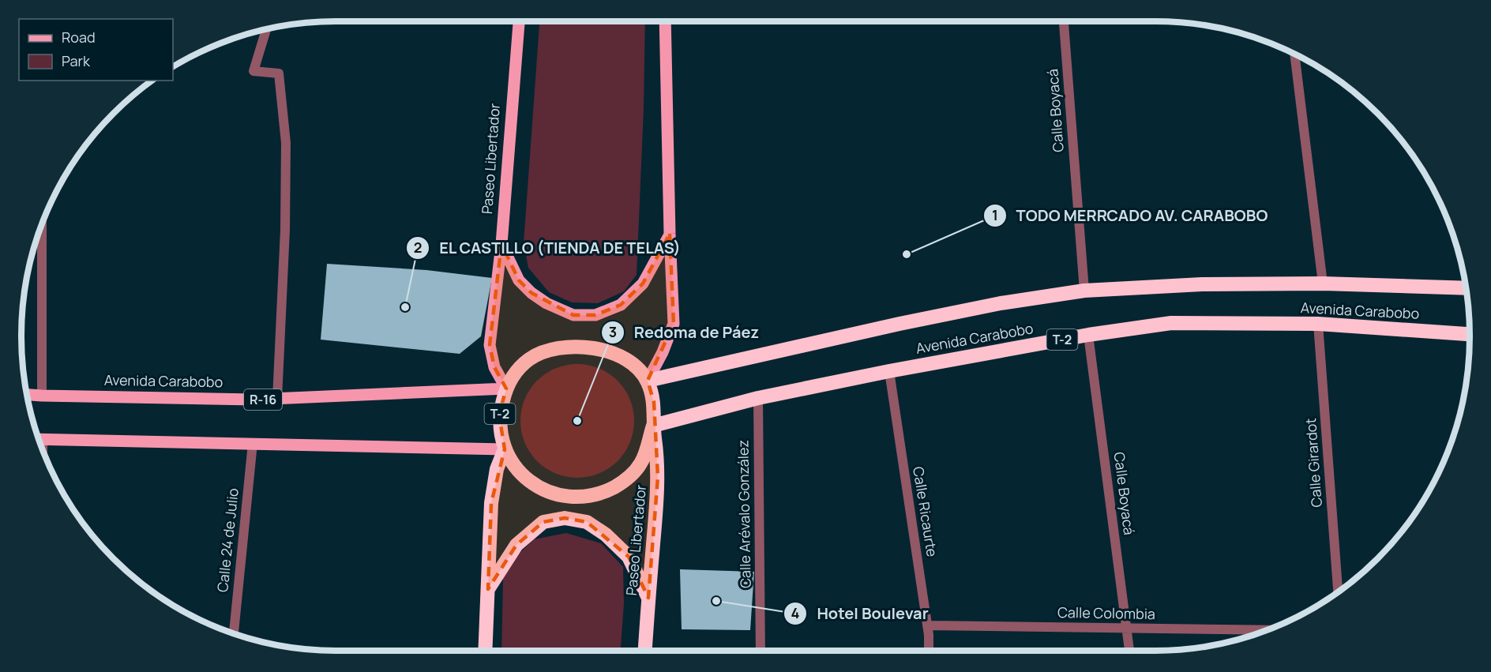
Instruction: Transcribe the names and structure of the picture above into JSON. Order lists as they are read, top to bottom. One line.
{"streets":{"highway":["Paseo Libertador","Avenida Carabobo","T-2"],"main road":["R-16"],"street":["Calle Boyacá","Calle Girardot","Calle Ricaurte","Calle Arévalo González","Calle 24 de Julio","Calle Colombia"]},"crossings":[["Calle Boyacá","Avenida Carabobo"],["Calle Boyacá","Calle Colombia"],["Paseo Libertador","Avenida Carabobo"],["Paseo Libertador","T-2"],["Avenida Carabobo","T-2"],["Avenida Carabobo","Calle Girardot"],["Avenida Carabobo","Calle Ricaurte"],["Avenida Carabobo","Calle Arévalo González"],["Calle Ricaurte","Calle Colombia"]],"places":["TODO MERRCADO AV. CARABOBO","EL CASTILLO (TIENDA DE TELAS)","Redoma de Páez","Hotel Boulevar"],"legend":["Road","Park"]}
